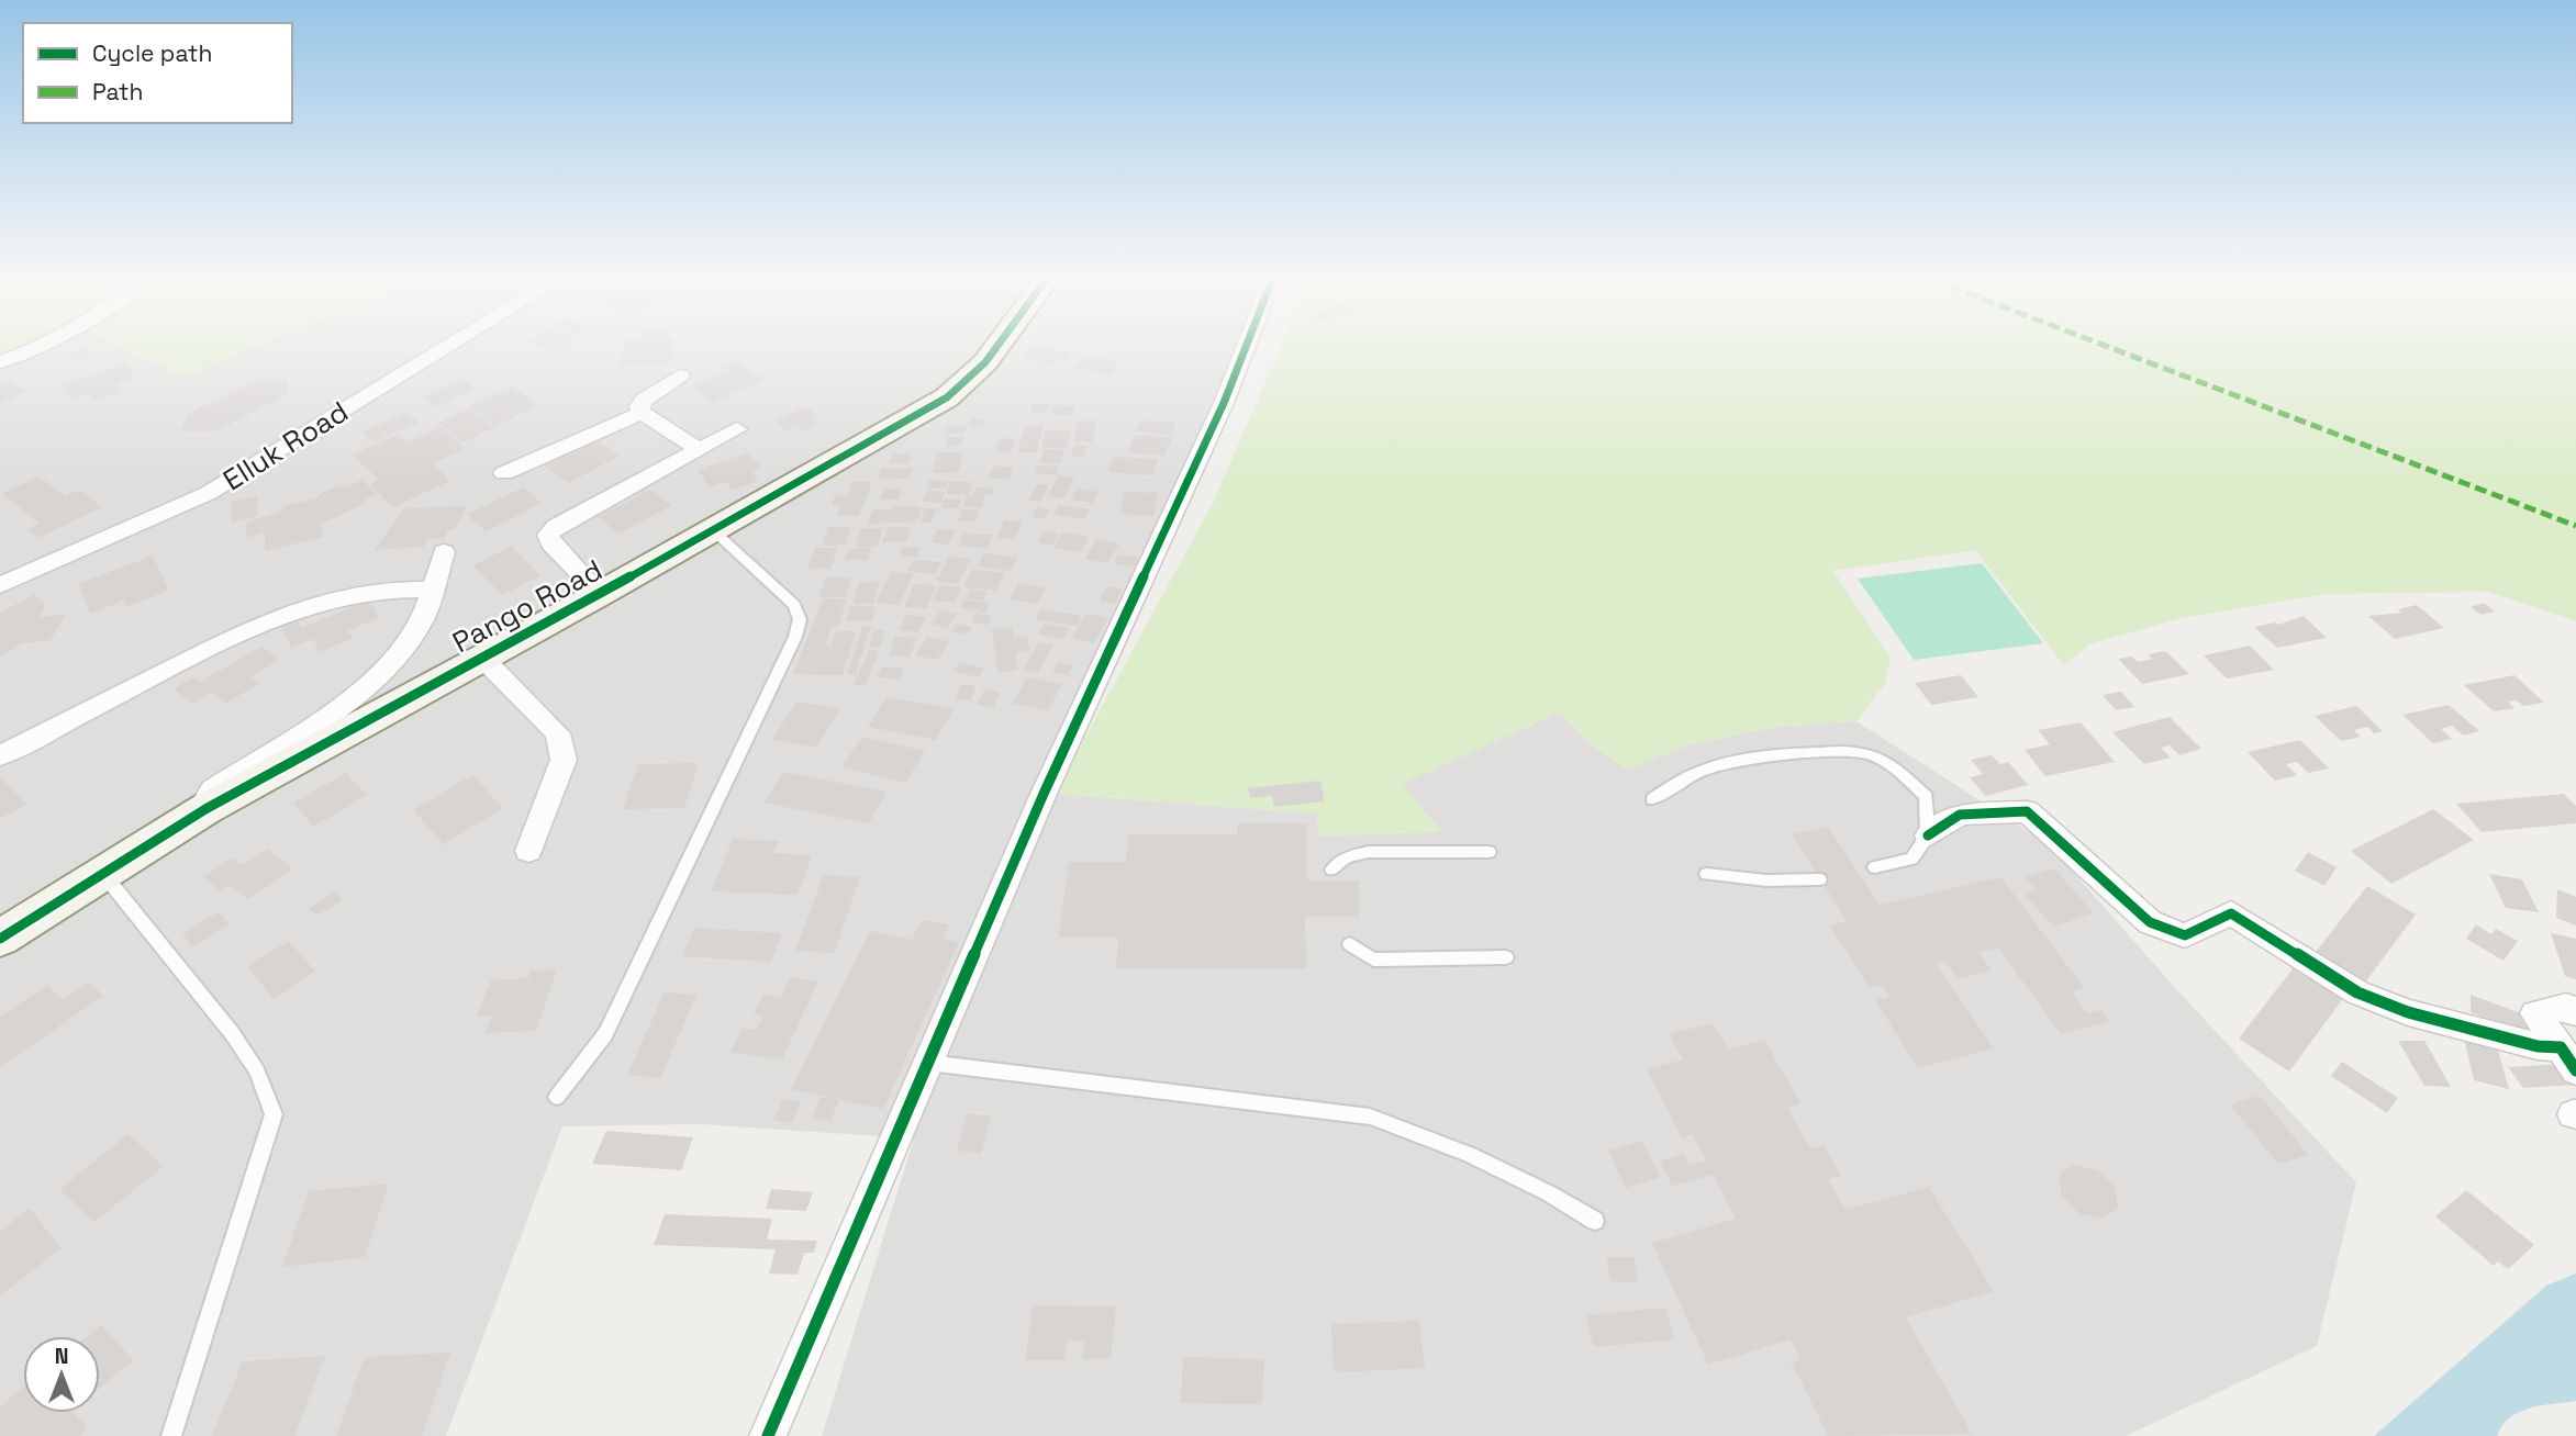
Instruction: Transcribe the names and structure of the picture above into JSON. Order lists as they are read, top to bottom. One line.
{"streets":{"street":["Elluk Road","Pango Road"]},"legend":["Cycle path","Path"],"north":"top"}
